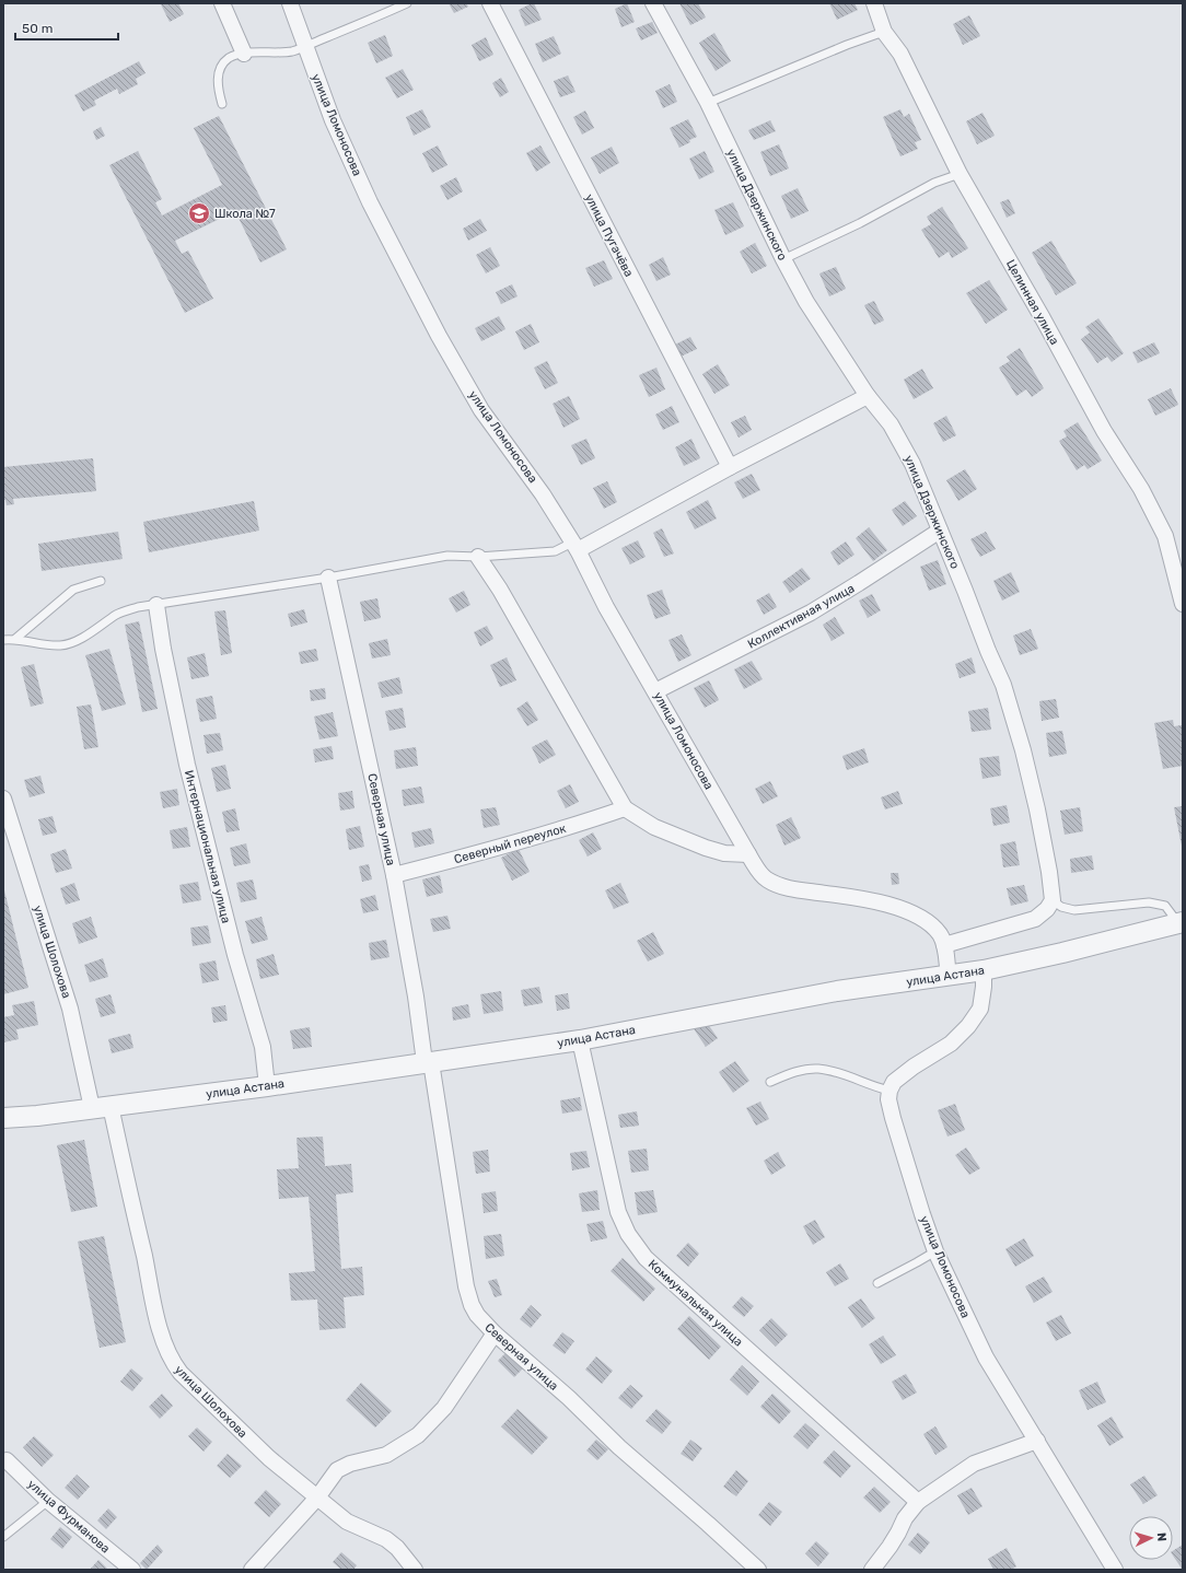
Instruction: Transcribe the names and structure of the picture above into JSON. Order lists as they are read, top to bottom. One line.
{"streets":{"street":["улица Ломоносова","улица Дзержинского","улица Пугачёва","Целинная улица","Коллективная улица","Северная улица","Северный переулок","Интернациональная улица","улица Шолохова","улица Астана","Коммунальная улица","улица Фурманова"]},"crossings":[["улица Ломоносова","Коллективная улица"],["улица Ломоносова","улица Астана"],["улица Дзержинского","Коллективная улица"],["Северная улица","Северный переулок"],["Северная улица","улица Астана"],["Интернациональная улица","улица Астана"],["улица Шолохова","улица Астана"],["улица Астана","Коммунальная улица"]],"places":{"school or university":["Школа №7"]},"scale_bar":"50 m","north":"right"}
